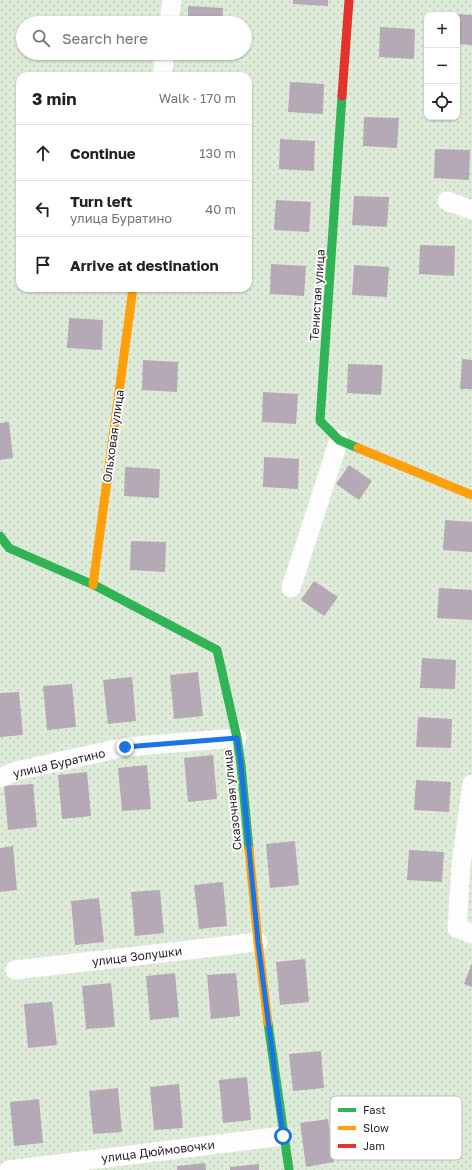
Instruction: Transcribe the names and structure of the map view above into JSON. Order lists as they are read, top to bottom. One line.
{"streets":{"street":["Тенистая улица","Ольховая улица","улица Буратино","Сказочная улица","улица Золушки","улица Дюймовочки"]},"crossings":[["Ольховая улица","Сказочная улица"],["улица Буратино","Сказочная улица"],["Сказочная улица","улица Золушки"],["Сказочная улица","улица Дюймовочки"]],"legend":["Fast","Slow","Jam"],"page":{"map_buttons":["+","−"],"search":"Search here","heading":["3 min","Walk · 170 m"],"list":[["Continue","130 m"],["Turn left","улица Буратино","40 m"],"Arrive at destination"]}}
